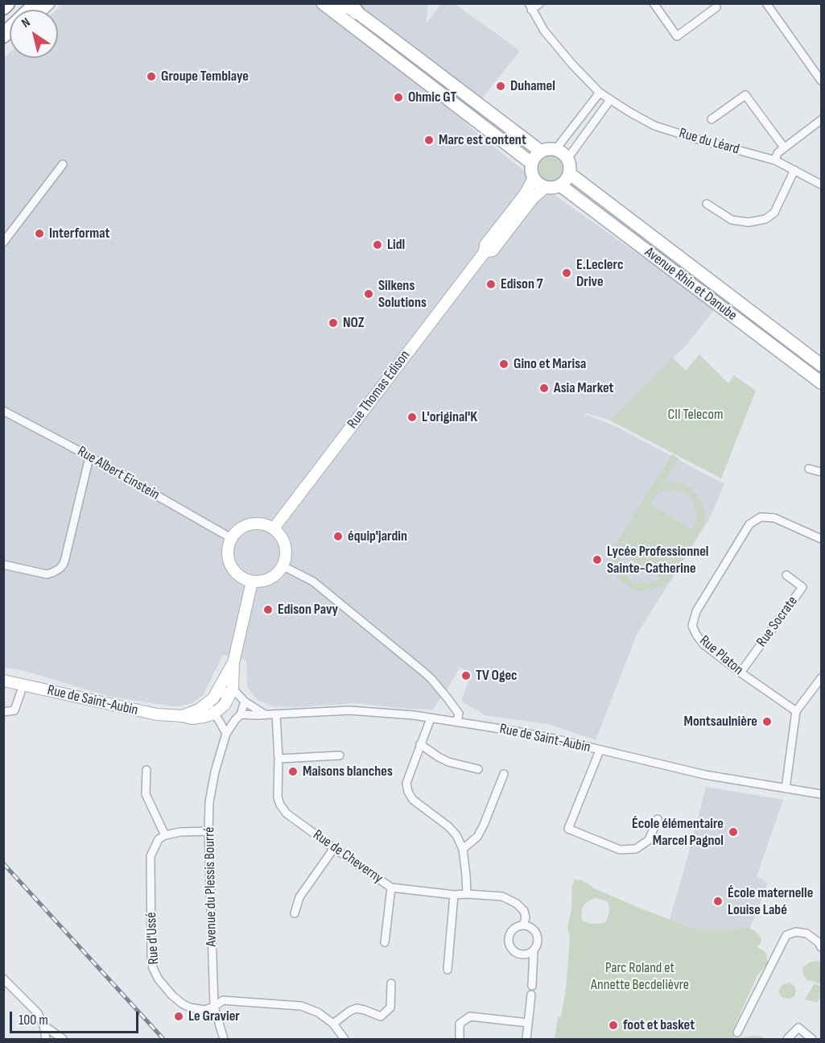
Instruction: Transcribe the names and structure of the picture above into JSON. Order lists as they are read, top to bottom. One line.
{"streets":{"main road":["Avenue Rhin et Danube"],"street":["Rue du Léard","Rue Thomas Edison","Rue Albert Einstein","Rue Socrate","Rue Platon","Rue de Saint-Aubin","Rue de Cheverny","Avenue du Plessis Bourré","Rue d'Ussé"]},"crossings":[["Avenue Rhin et Danube","Rue Thomas Edison"],["Rue Thomas Edison","Rue Albert Einstein"],["Rue Socrate","Rue Platon"],["Rue de Saint-Aubin","Rue de Cheverny"],["Rue de Saint-Aubin","Avenue du Plessis Bourré"],["Avenue du Plessis Bourré","Rue d'Ussé"]],"parks":["CII Telecom","Parc Roland et Annette Becdelièvre"],"places":["Groupe Temblaye","Duhamel","Ohmic GT","Marc est content","Interformat","Lidl","E.Leclerc Drive","Edison 7","Silkens Solutions","NOZ","Gino et Marisa","Asia Market","L'original'K","équip'jardin","Lycée Professionnel Sainte-Catherine","Edison Pavy","TV Ogec","Montsaulnière","Maisons blanches","École élémentaire Marcel Pagnol","École maternelle Louise Labé","Le Gravier","foot et basket"],"scale_bar":"100 m","north":"top left"}
